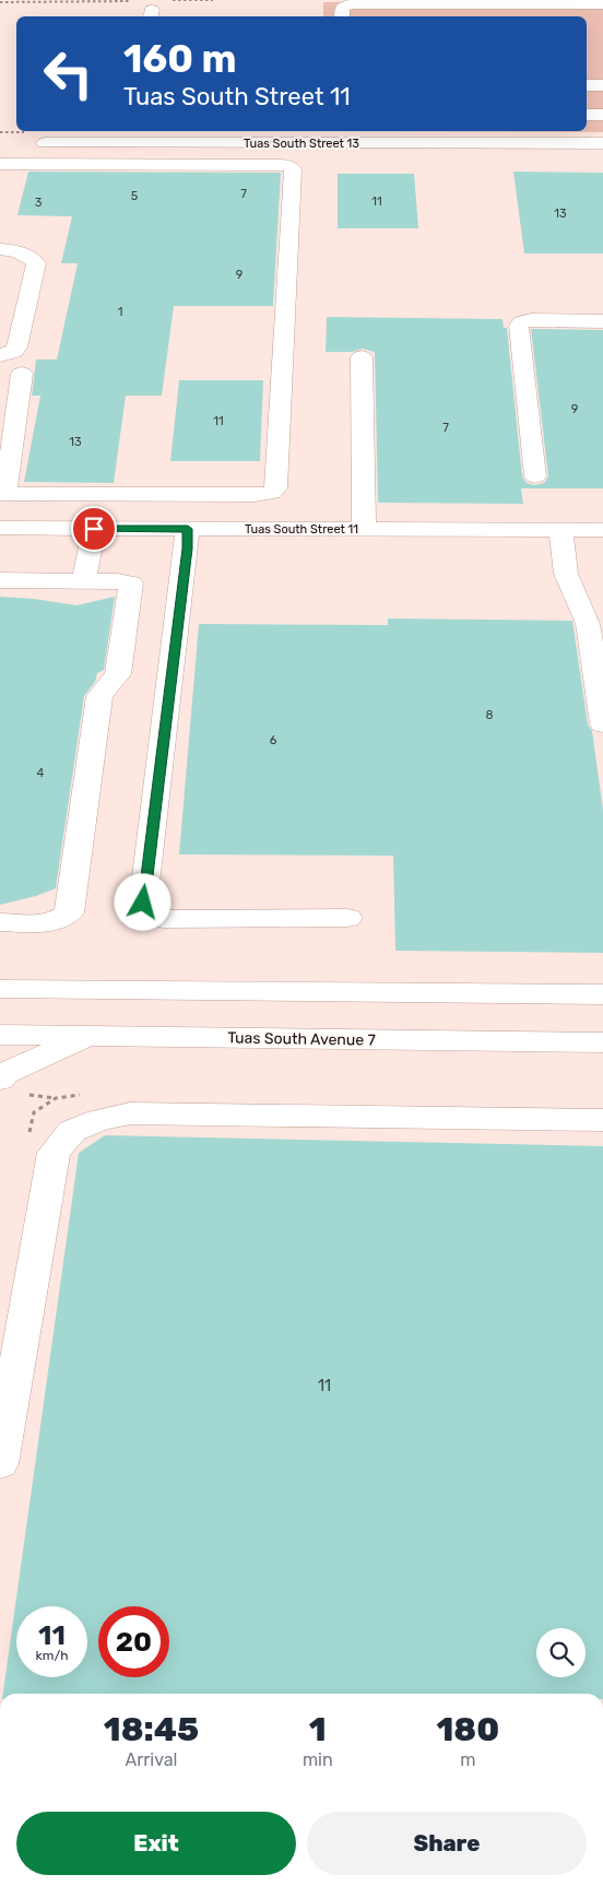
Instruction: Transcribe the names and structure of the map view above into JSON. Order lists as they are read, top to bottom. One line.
{"streets":{"street":["Tuas South Street 13","Tuas South Street 11","Tuas South Avenue 7"]},"house_numbers":["7","5","11","3","13","9","1","9","11","7","13","8","6","4","11"],"page":{"turn":["160 m","Tuas South Street 11"],"speed":"11 km/h","limit":"20","eta":["18:45","Arrival","1","min","180","m"],"buttons":["Exit","Share"]}}
